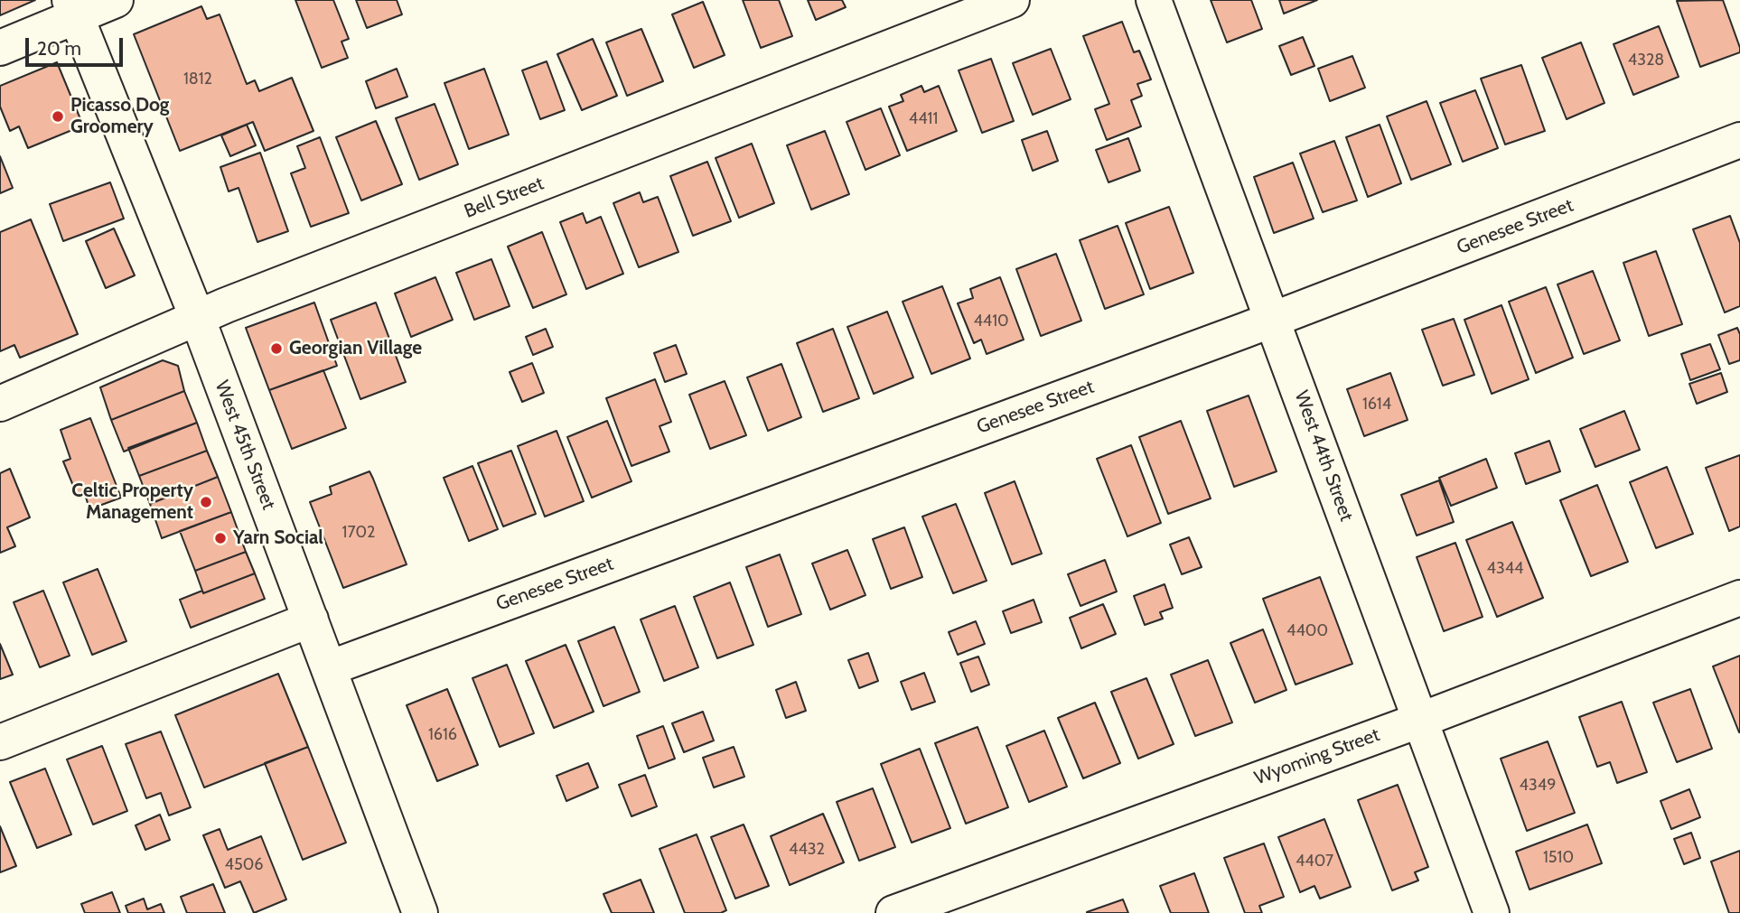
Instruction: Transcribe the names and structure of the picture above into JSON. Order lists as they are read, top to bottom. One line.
{"streets":{"street":["Bell Street","Genesee Street","West 45th Street","West 44th Street","Wyoming Street"]},"crossings":[["Bell Street","West 45th Street"],["Genesee Street","West 45th Street"],["Genesee Street","West 44th Street"],["West 44th Street","Wyoming Street"]],"places":["Picasso Dog Groomery","Georgian Village","Celtic Property Management","Yarn Social"],"house_numbers":["4328","1812","4411","4410","1614","1702","4344","4400","1616","4349","4432","1510","4407","4506"],"scale_bar":"20 m"}
